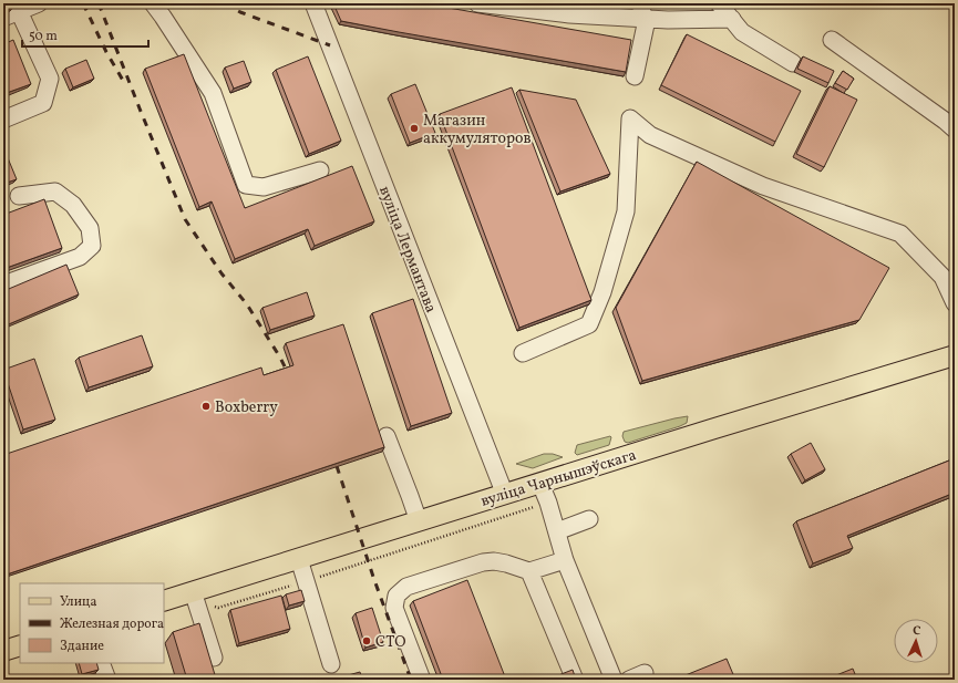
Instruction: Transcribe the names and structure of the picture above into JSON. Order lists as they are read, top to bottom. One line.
{"streets":{"main road":["вуліца Чарнышэўскага"],"street":["вуліца Лермантава"]},"crossings":[["вуліца Лермантава","вуліца Чарнышэўскага"]],"places":["Магазин аккумуляторов","Boxberry","СТО"],"legend":["Улица","Железная дорога","Здание"],"scale_bar":"50 m","north":"top"}
